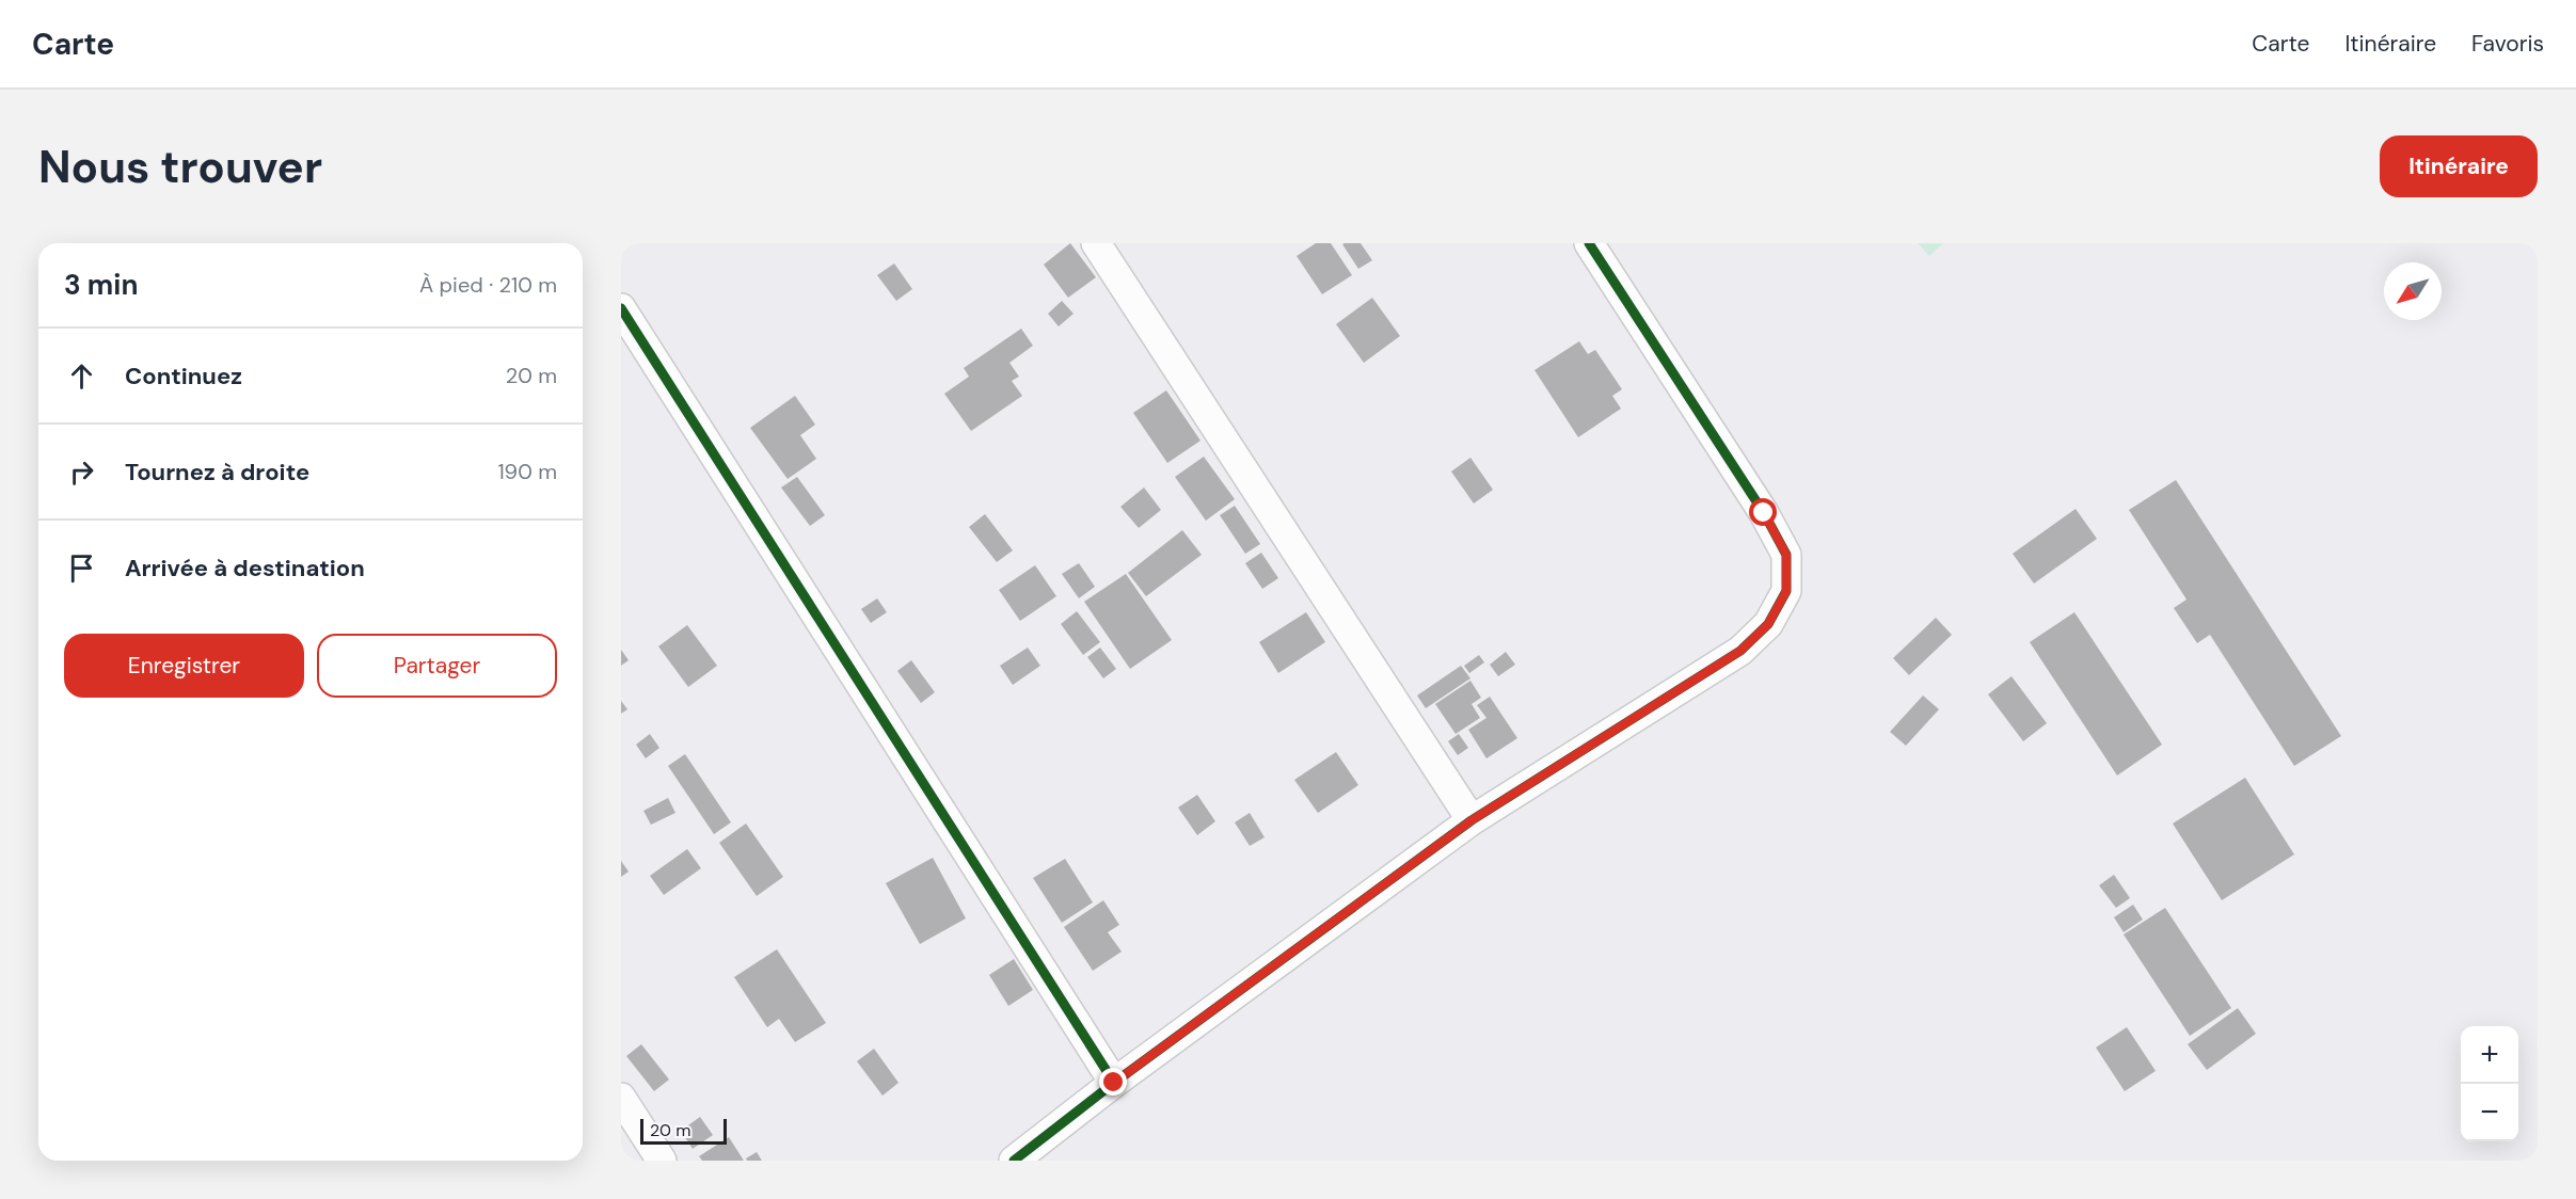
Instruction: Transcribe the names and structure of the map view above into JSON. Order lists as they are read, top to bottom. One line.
{"scale_bar":"20 m","north":"bottom left","page":{"header":"Carte","nav":["Carte","Itinéraire","Favoris"],"buttons":["Itinéraire",["Enregistrer","Partager"]],"title":"Nous trouver","heading":["3 min","À pied · 210 m"],"list":[["Continuez","20 m"],["Tournez à droite","190 m"],"Arrivée à destination"],"map_buttons":["+","−"],"scale":"20 m"}}
